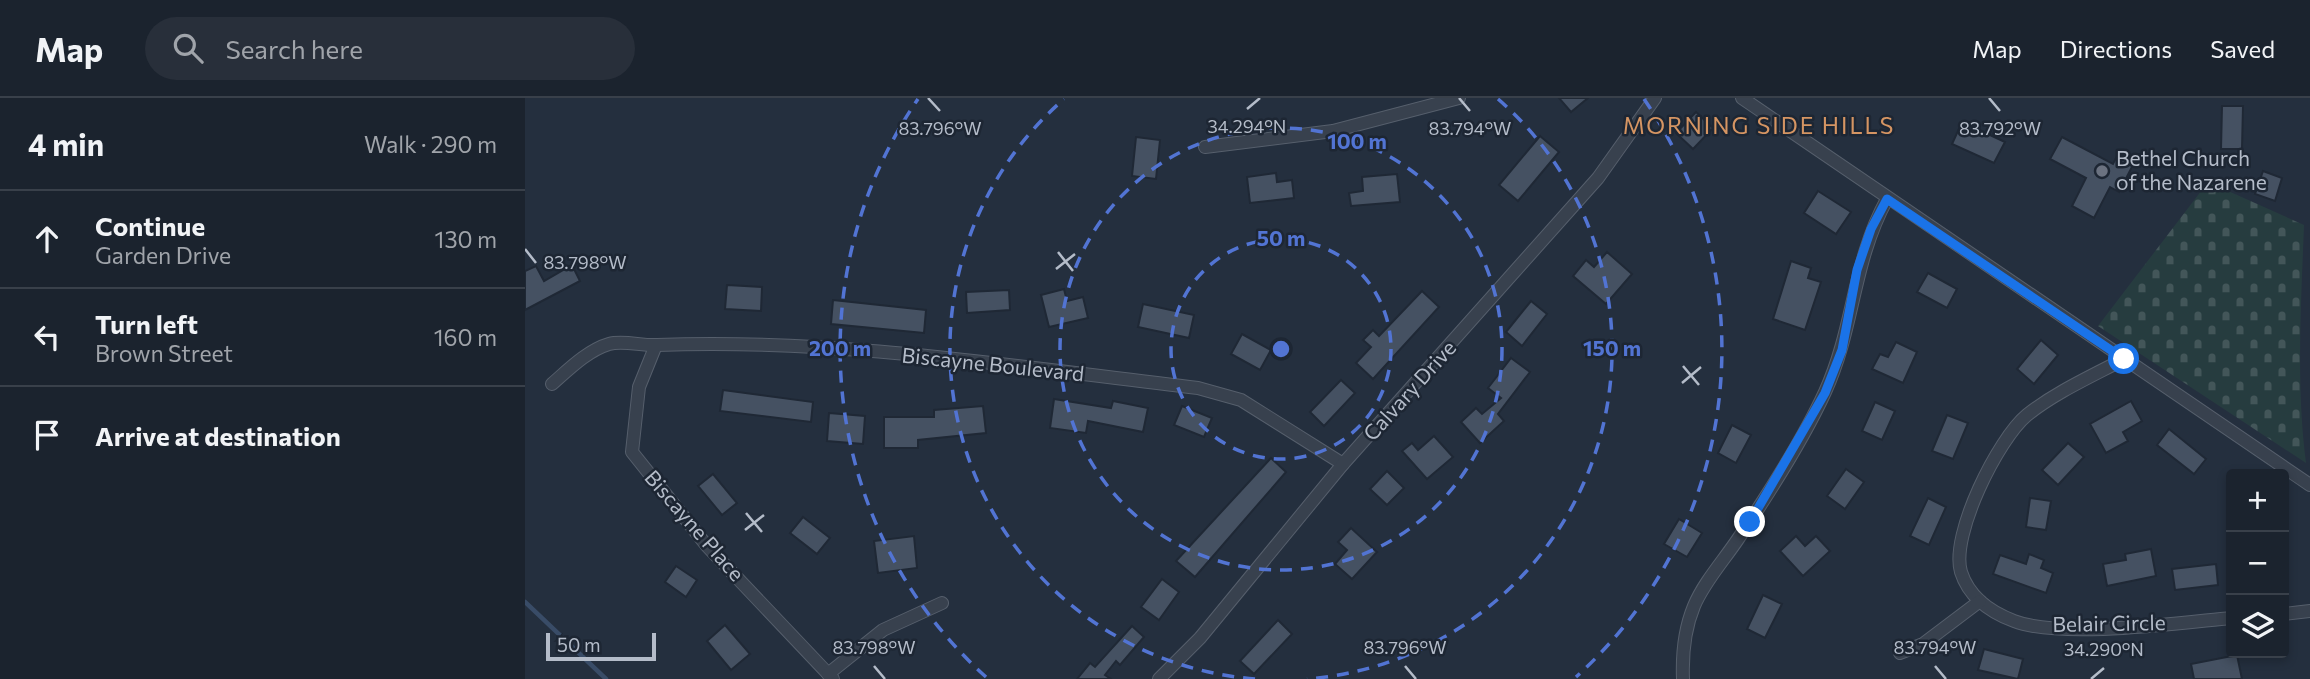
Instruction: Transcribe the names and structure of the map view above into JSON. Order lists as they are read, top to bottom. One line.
{"streets":{"street":["Biscayne Boulevard","Calvary Drive","Biscayne Place","Belair Circle"]},"crossings":[["Biscayne Boulevard","Calvary Drive"],["Biscayne Boulevard","Biscayne Place"]],"districts":["MORNING SIDE HILLS"],"places":["Bethel Church of the Nazarene"],"scale_bar":"50 m","page":{"header":"Map","search":"Search here","nav":["Map","Directions","Saved"],"heading":["4 min","Walk · 290 m"],"list":[["Continue","Garden Drive","130 m"],["Turn left","Brown Street","160 m"],"Arrive at destination"],"map_buttons":["+","−"],"scale":"50 m"},"coordinates":["34.294°N","83.796°W","83.794°W","83.792°W","83.798°W","34.290°N"],"rings":["100 m","50 m","150 m","200 m"]}
